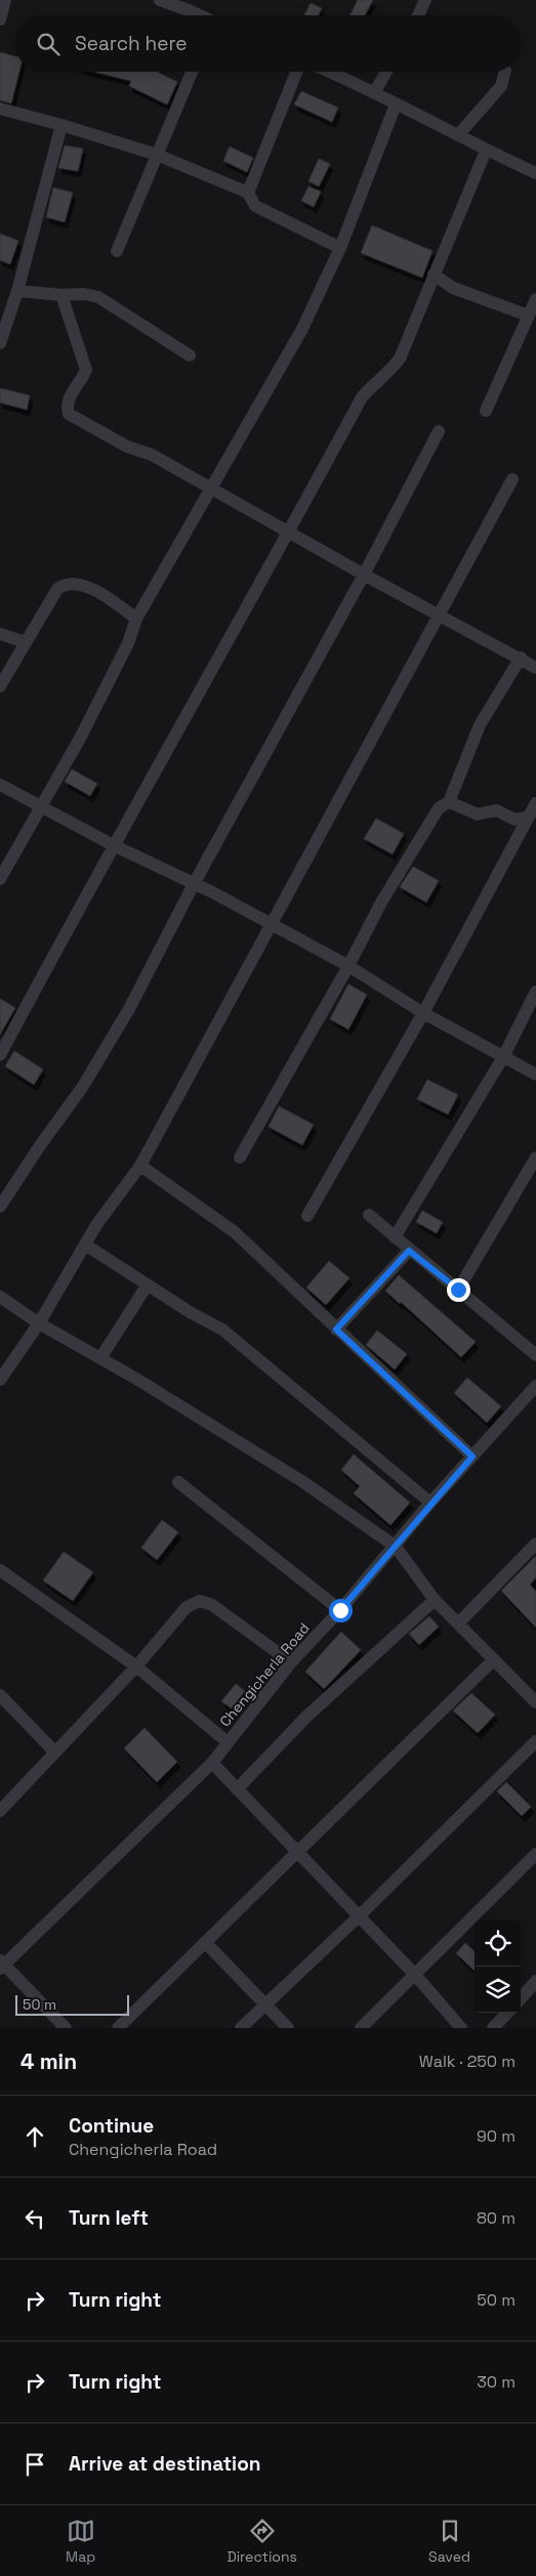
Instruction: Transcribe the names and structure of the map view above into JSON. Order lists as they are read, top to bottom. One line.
{"streets":{"street":["Chengicherla Road"]},"scale_bar":"50 m","page":{"search":"Search here","scale":"50 m","heading":["4 min","Walk · 250 m"],"list":[["Continue","Chengicherla Road","90 m"],["Turn left","80 m"],["Turn right","50 m"],["Turn right","30 m"],"Arrive at destination"],"nav":["Map","Directions","Saved"]}}
